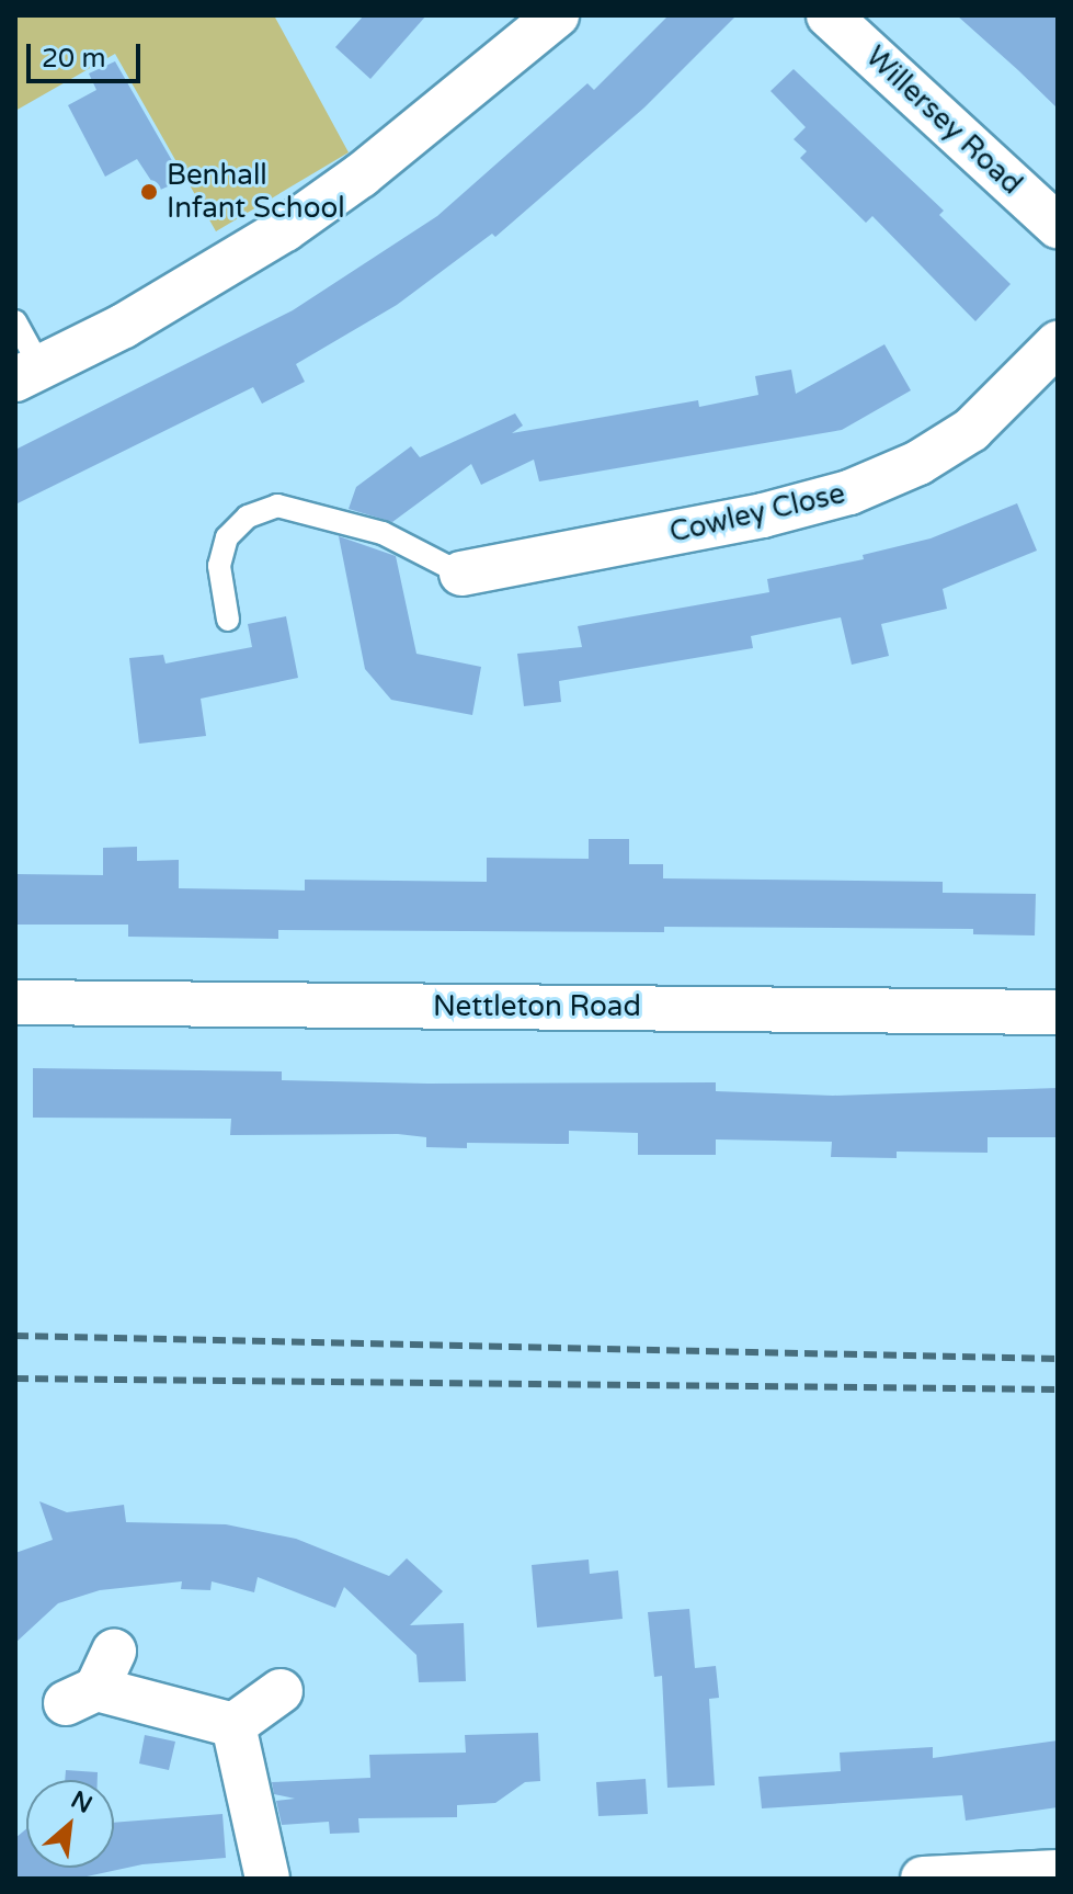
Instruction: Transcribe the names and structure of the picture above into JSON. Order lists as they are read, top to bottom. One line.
{"streets":{"street":["Willersey Road","Cowley Close","Nettleton Road"]},"places":["Benhall Infant School"],"scale_bar":"20 m","north":"top right"}
